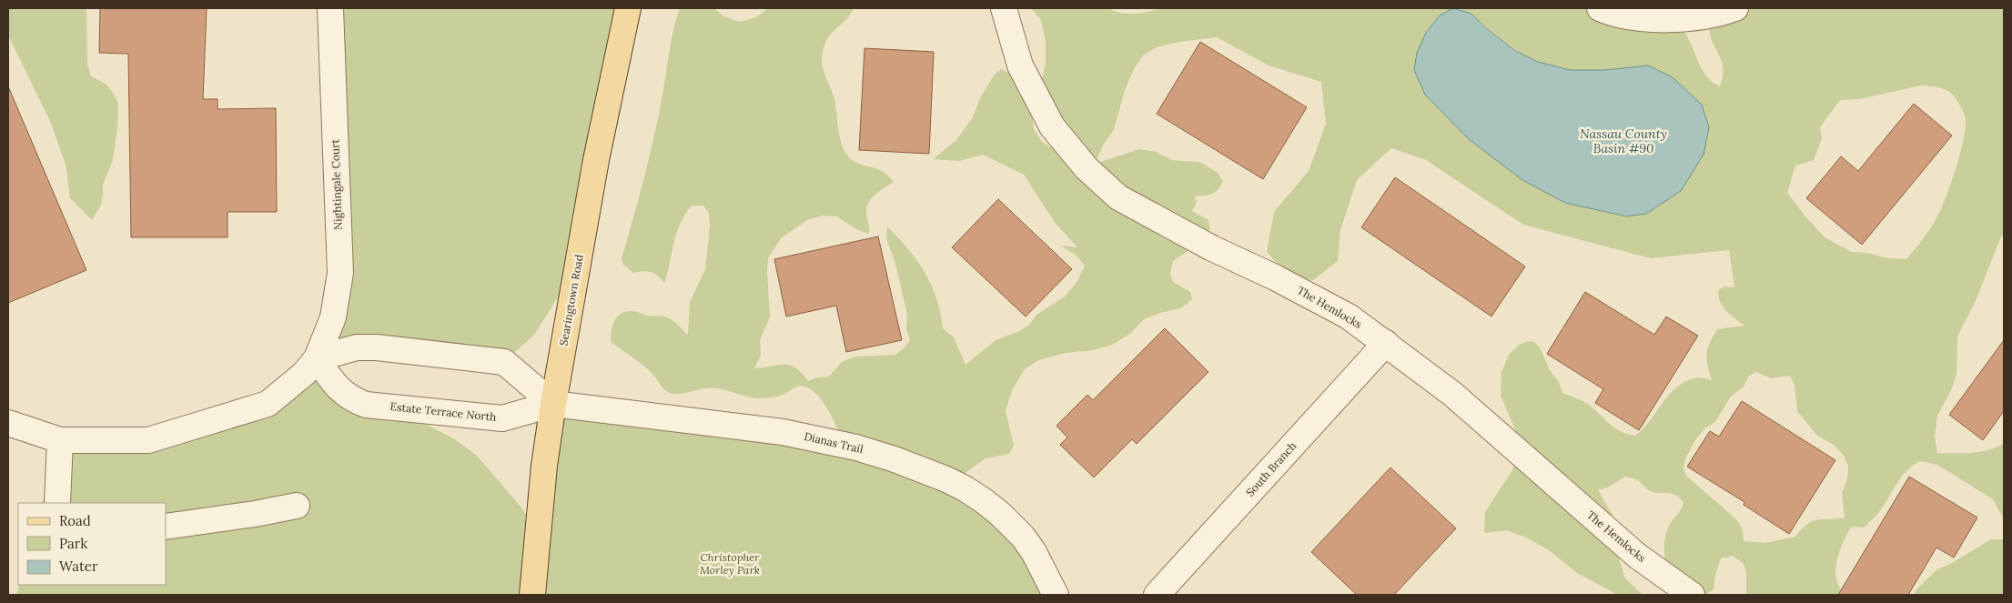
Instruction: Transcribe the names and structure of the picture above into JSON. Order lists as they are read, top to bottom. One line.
{"streets":{"main road":["Searingtown Road"],"street":["Nightingale Court","The Hemlocks","Estate Terrace North","Dianas Trail","South Branch"]},"crossings":[["Nightingale Court","Estate Terrace North"],["Searingtown Road","Estate Terrace North"],["Searingtown Road","Dianas Trail"],["The Hemlocks","South Branch"],["Estate Terrace North","Dianas Trail"]],"water":["Nassau County Basin #90"],"parks":["Christopher Morley Park"],"legend":["Road","Park","Water"]}
